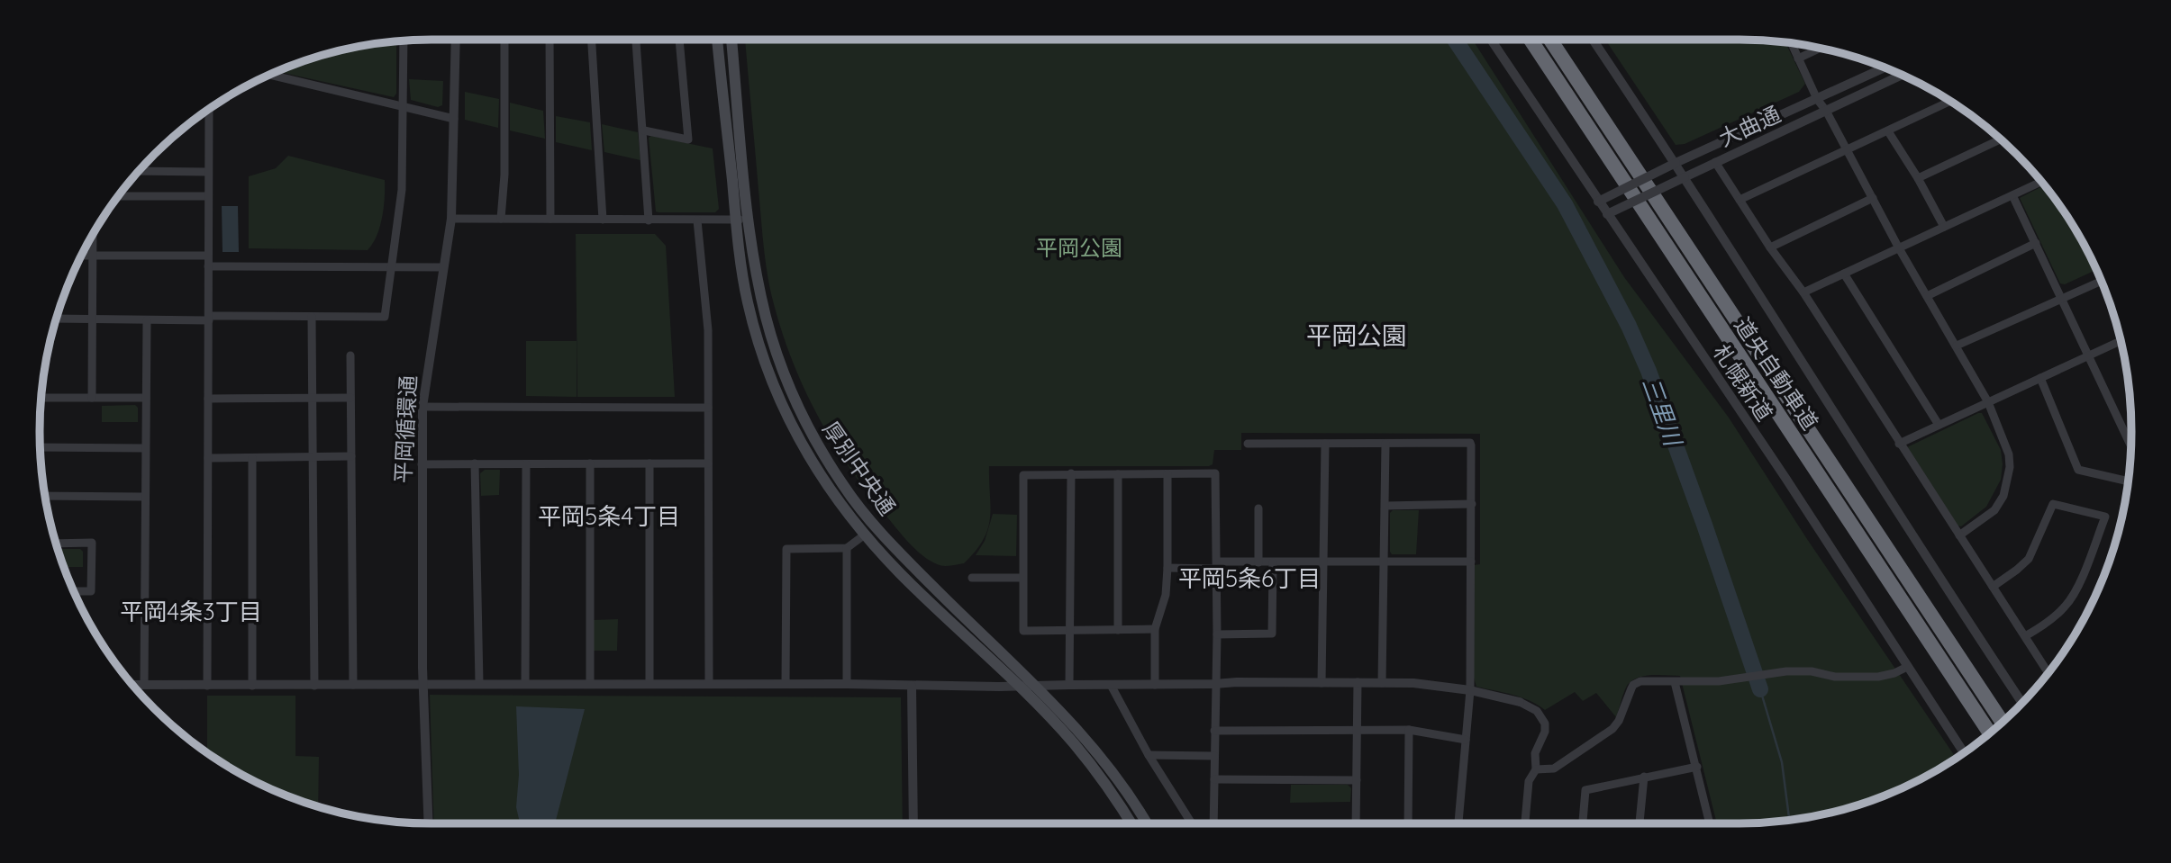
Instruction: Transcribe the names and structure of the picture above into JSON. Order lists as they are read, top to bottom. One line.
{"streets":{"highway":["道央自動車道"],"main road":["厚別中央通"],"street":["大曲通","札幌新道","平岡循環通"]},"crossings":[["大曲通","札幌新道"]],"districts":["平岡公園","平岡5条4丁目","平岡5条6丁目","平岡4条3丁目"],"water":["三里川"],"parks":["平岡公園"]}
